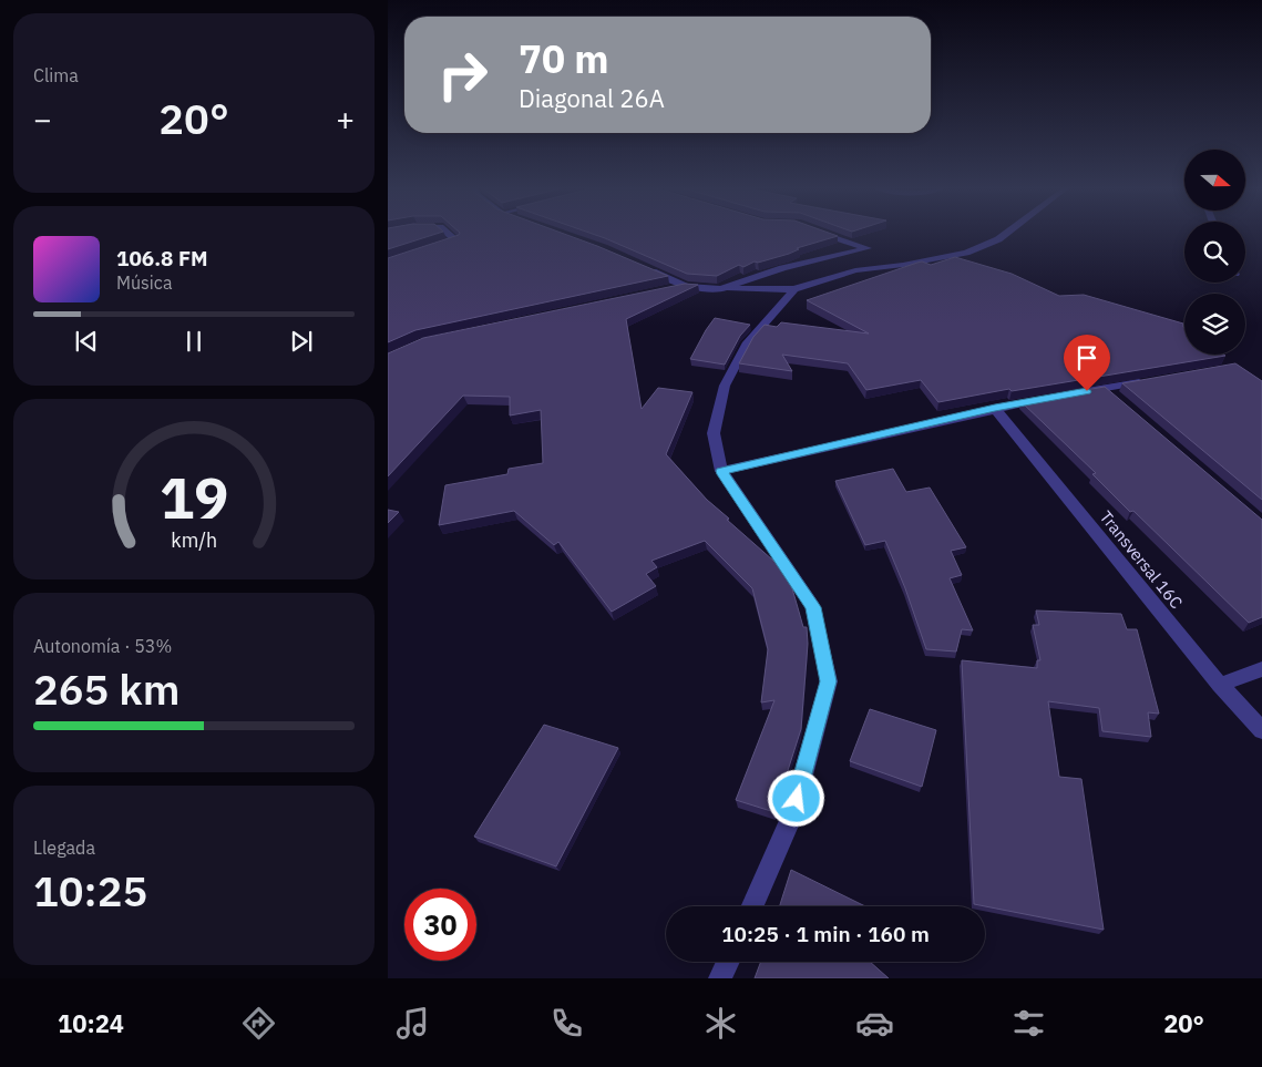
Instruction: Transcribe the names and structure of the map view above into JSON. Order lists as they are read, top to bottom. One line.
{"streets":{"street":["Transversal 16C"]},"north":"right","page":{"tile":["Clima",["Autonomía · 53%","265 km"],["Llegada","10:25"]],"turn":["70 m","Diagonal 26A"],"heat":["−","20°","+"],"song":["106.8 FM","Música"],"limit":"30","trip":"10:25 · 1 min · 160 m","tabs":["10:24","20°"],"gauge":["19","km/h"]}}
